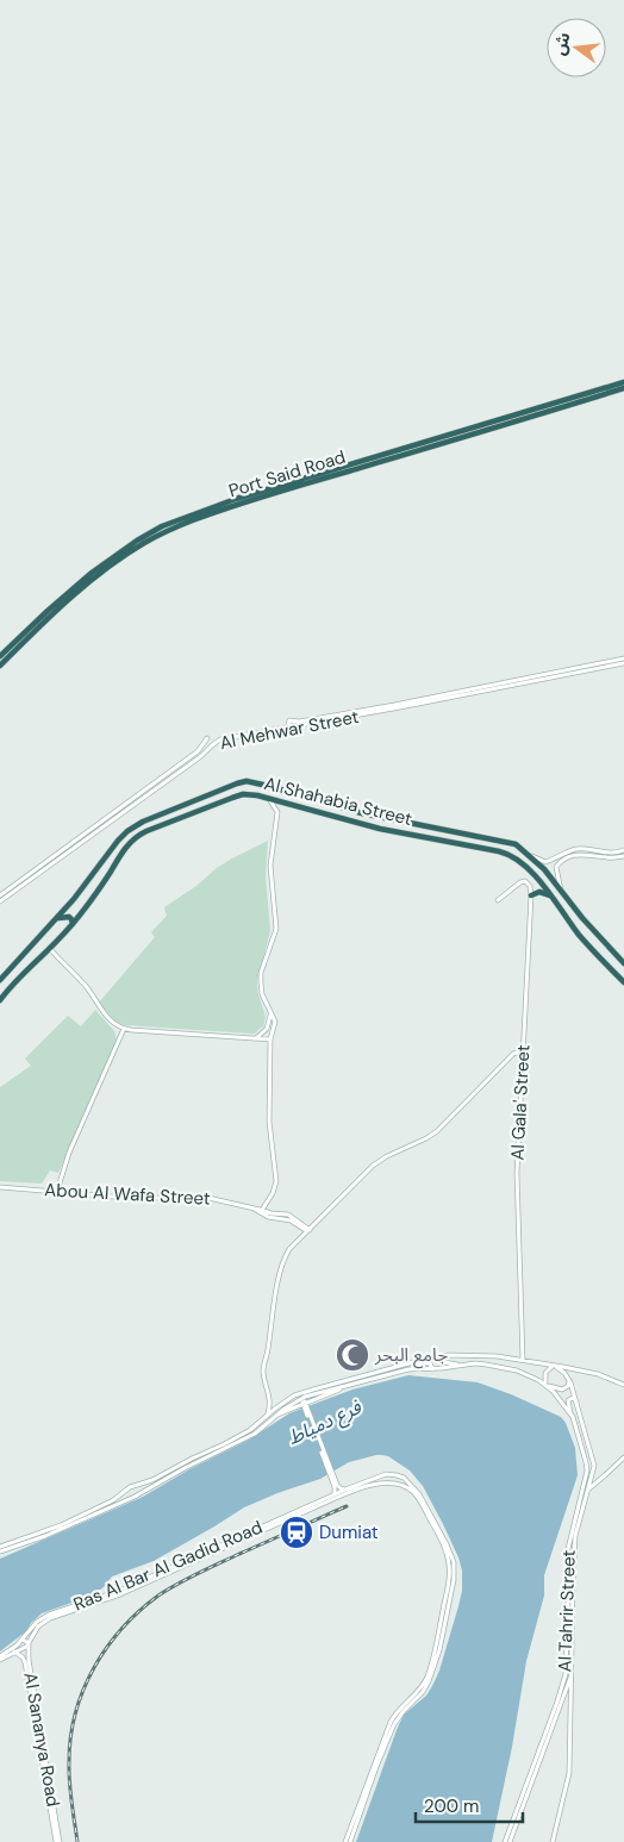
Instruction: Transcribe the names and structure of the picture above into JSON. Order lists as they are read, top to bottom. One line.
{"streets":{"highway":["Port Said Road","Al Shahabia Street"],"street":["Al Mehwar Street","Al Gala' Street","Abou Al Wafa Street","Ras Al Bar Al Gadid Road","Al Tahrir Street","Al Sananya Road"]},"crossings":[["Ras Al Bar Al Gadid Road","Al Sananya Road"]],"water":["فرع دمياط"],"places":{"mosque":["جامع البحر"],"station":["Dumiat"]},"scale_bar":"200 m","north":"left"}
